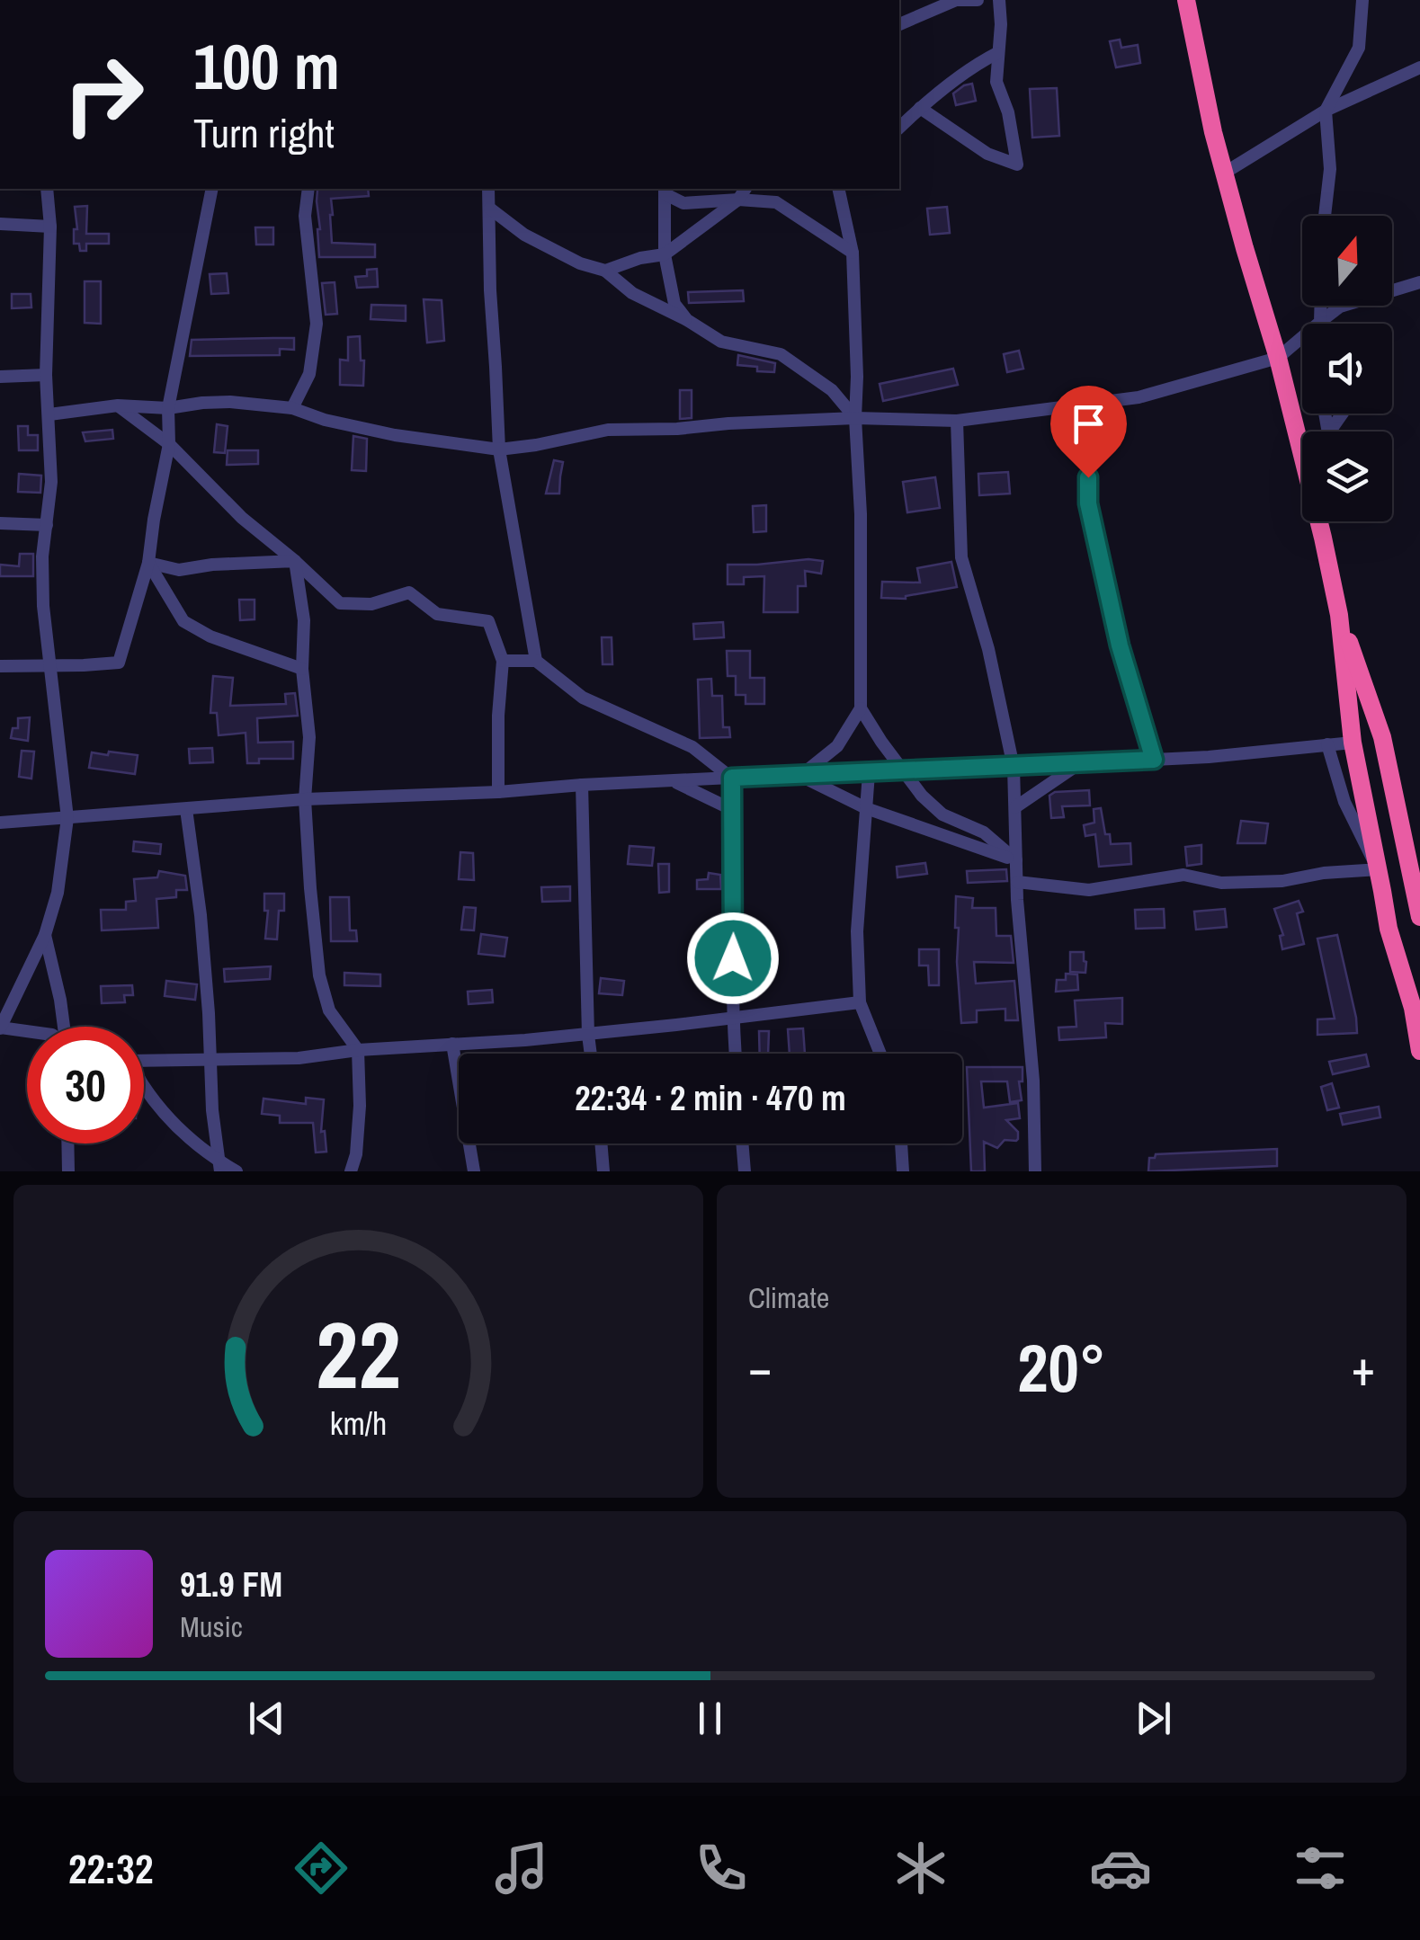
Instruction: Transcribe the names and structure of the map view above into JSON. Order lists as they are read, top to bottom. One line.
{"north":"top","page":{"turn":["100 m","Turn right"],"limit":"30","trip":"22:34 · 2 min · 470 m","tile":"Climate","heat":["−","20°","+"],"song":["91.9 FM","Music"],"tabs":"22:32","gauge":["22","km/h"]}}
